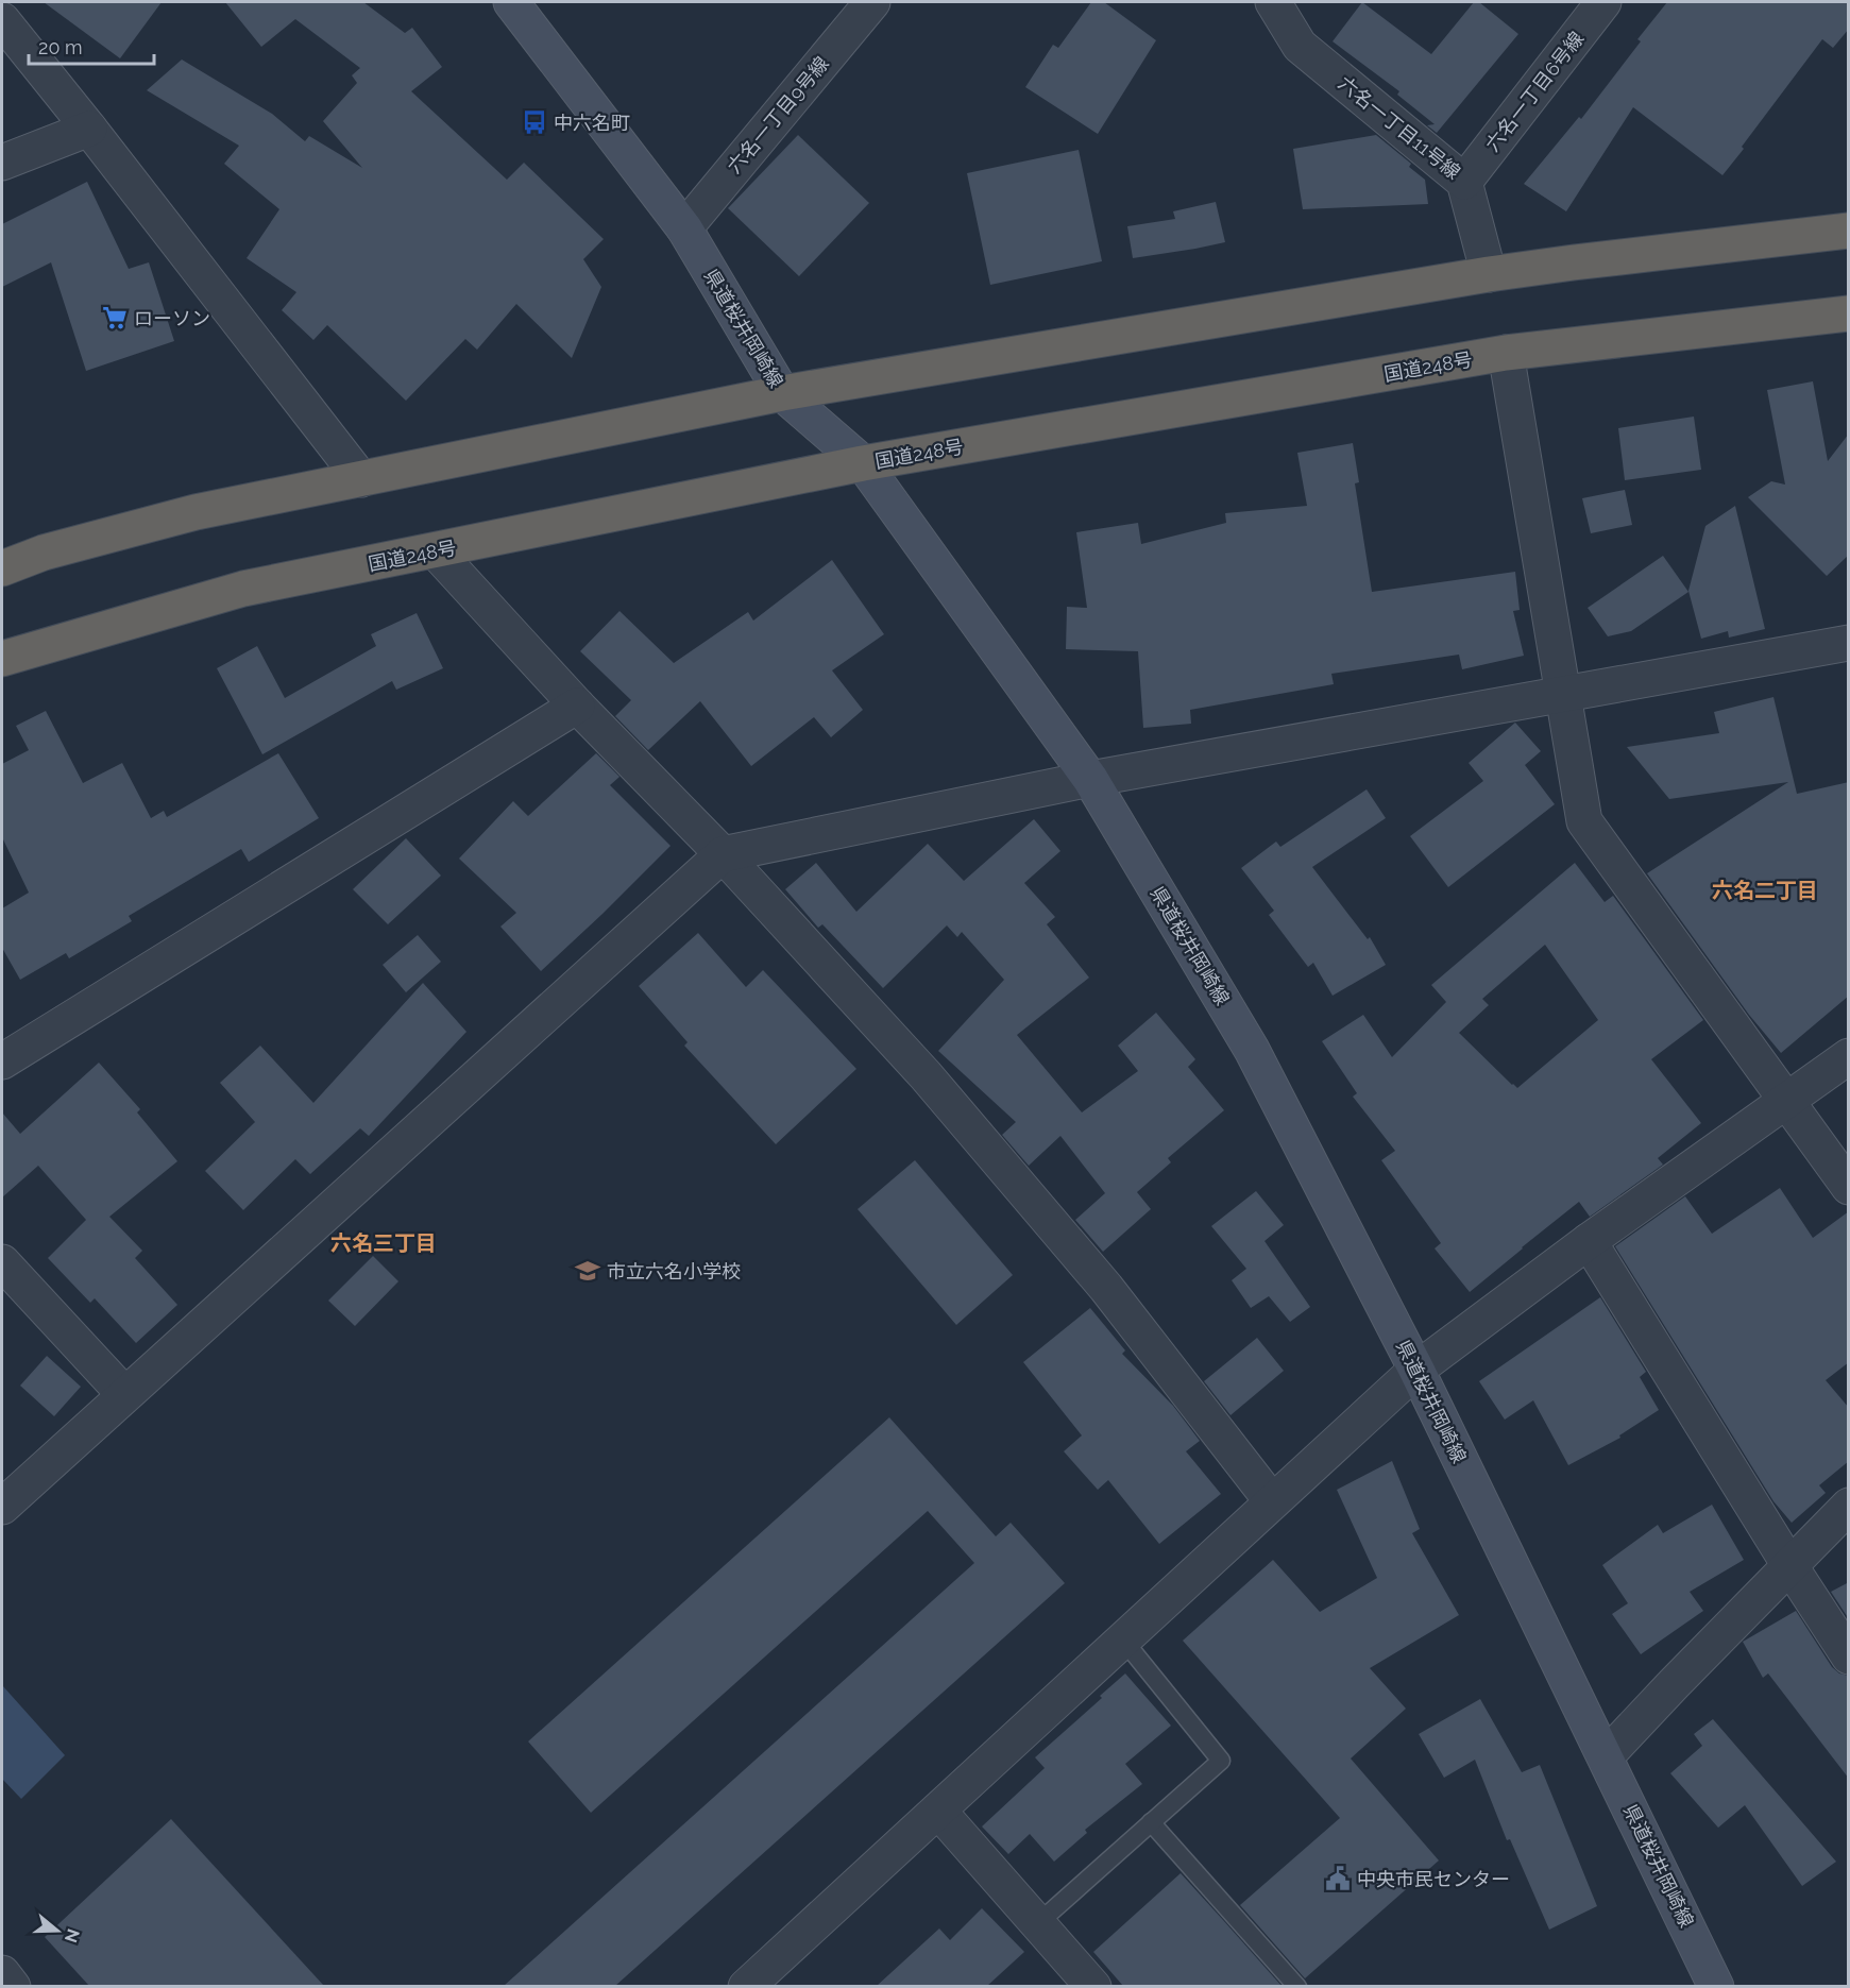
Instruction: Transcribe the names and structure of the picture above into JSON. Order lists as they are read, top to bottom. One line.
{"streets":{"highway":["国道248号"],"main road":["県道桜井岡崎線"],"street":["六名一丁目6号線","六名一丁目9号線","六名一丁目11号線"]},"crossings":[["六名一丁目6号線","六名一丁目11号線"],["六名一丁目9号線","県道桜井岡崎線"],["県道桜井岡崎線","国道248号"]],"districts":["六名二丁目","六名三丁目"],"places":{"bus stop":["中六名町"],"supermarket":["ローソン"],"school or university":["市立六名小学校"],"public building":["中央市民センター"]},"scale_bar":"20 m","north":"right"}
